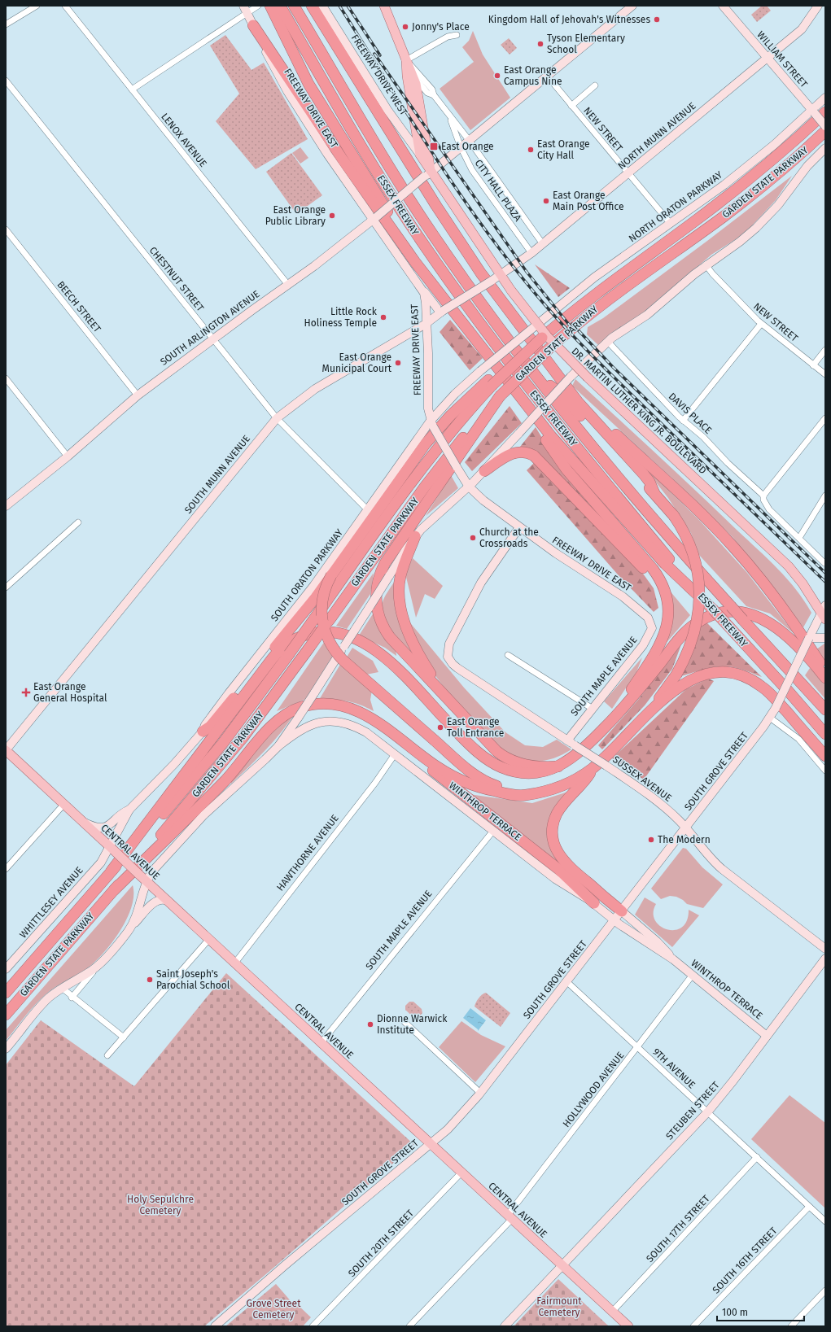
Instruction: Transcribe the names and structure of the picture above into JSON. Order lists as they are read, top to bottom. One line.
{"streets":{"highway":["GARDEN STATE PARKWAY","ESSEX FREEWAY"],"main road":["WILLIAM STREET","FREEWAY DRIVE WEST","FREEWAY DRIVE EAST","NORTH MUNN AVENUE","NORTH ORATON PARKWAY","SOUTH ARLINGTON AVENUE","DR. MARTIN LUTHER KING JR. BOULEVARD","SOUTH MUNN AVENUE","SOUTH ORATON PARKWAY","SOUTH MAPLE AVENUE","SOUTH GROVE STREET","SUSSEX AVENUE","WINTHROP TERRACE","CENTRAL AVENUE","WHITTLESEY AVENUE","STEUBEN STREET"],"street":["NEW STREET","LENOX AVENUE","CITY HALL PLAZA","CHESTNUT STREET","BEECH STREET","DAVIS PLACE","HAWTHORNE AVENUE","9TH AVENUE","HOLLYWOOD AVENUE","SOUTH 17TH STREET","SOUTH 20TH STREET","SOUTH 16TH STREET"]},"crossings":[["WILLIAM STREET","NORTH MUNN AVENUE"],["WILLIAM STREET","NORTH ORATON PARKWAY"],["FREEWAY DRIVE WEST","DR. MARTIN LUTHER KING JR. BOULEVARD"],["FREEWAY DRIVE EAST","SOUTH ARLINGTON AVENUE"],["FREEWAY DRIVE EAST","SOUTH MUNN AVENUE"],["FREEWAY DRIVE EAST","SOUTH ORATON PARKWAY"],["FREEWAY DRIVE EAST","SOUTH MAPLE AVENUE"],["FREEWAY DRIVE EAST","SUSSEX AVENUE"],["NEW STREET","NORTH MUNN AVENUE"],["NEW STREET","NORTH ORATON PARKWAY"],["NEW STREET","SOUTH ARLINGTON AVENUE"],["NORTH MUNN AVENUE","CITY HALL PLAZA"],["NORTH MUNN AVENUE","DR. MARTIN LUTHER KING JR. BOULEVARD"],["NORTH MUNN AVENUE","SOUTH MUNN AVENUE"],["LENOX AVENUE","SOUTH ARLINGTON AVENUE"],["CITY HALL PLAZA","SOUTH ARLINGTON AVENUE"],["CITY HALL PLAZA","DR. MARTIN LUTHER KING JR. BOULEVARD"],["NORTH ORATON PARKWAY","SOUTH ORATON PARKWAY"],["CHESTNUT STREET","SOUTH ARLINGTON AVENUE"],["CHESTNUT STREET","SOUTH MUNN AVENUE"],["CHESTNUT STREET","SOUTH ORATON PARKWAY"],["BEECH STREET","SOUTH ARLINGTON AVENUE"],["SOUTH ARLINGTON AVENUE","DR. MARTIN LUTHER KING JR. BOULEVARD"],["DR. MARTIN LUTHER KING JR. BOULEVARD","SOUTH MUNN AVENUE"],["DR. MARTIN LUTHER KING JR. BOULEVARD","SOUTH GROVE STREET"],["SOUTH MUNN AVENUE","CENTRAL AVENUE"],["SOUTH ORATON PARKWAY","CENTRAL AVENUE"],["SOUTH ORATON PARKWAY","WHITTLESEY AVENUE"],["SOUTH MAPLE AVENUE","SUSSEX AVENUE"],["SOUTH MAPLE AVENUE","WINTHROP TERRACE"],["SOUTH MAPLE AVENUE","CENTRAL AVENUE"],["SOUTH GROVE STREET","SUSSEX AVENUE"],["SOUTH GROVE STREET","WINTHROP TERRACE"],["SOUTH GROVE STREET","CENTRAL AVENUE"],["SOUTH GROVE STREET","9TH AVENUE"],["WINTHROP TERRACE","HAWTHORNE AVENUE"],["WINTHROP TERRACE","HOLLYWOOD AVENUE"],["WINTHROP TERRACE","STEUBEN STREET"],["CENTRAL AVENUE","HAWTHORNE AVENUE"],["CENTRAL AVENUE","WHITTLESEY AVENUE"],["CENTRAL AVENUE","HOLLYWOOD AVENUE"],["CENTRAL AVENUE","STEUBEN STREET"],["CENTRAL AVENUE","SOUTH 17TH STREET"],["CENTRAL AVENUE","SOUTH 20TH STREET"],["9TH AVENUE","HOLLYWOOD AVENUE"],["9TH AVENUE","STEUBEN STREET"],["9TH AVENUE","SOUTH 17TH STREET"],["9TH AVENUE","SOUTH 16TH STREET"]],"parks":["Holy Sepulchre Cemetery","Fairmount Cemetery","Grove Street Cemetery"],"places":{"other":["Kingdom Hall of Jehovah's Witnesses","Jonny's Place","Tyson Elementary School","East Orange Campus Nine","East Orange City Hall","East Orange Main Post Office","East Orange Public Library","Little Rock Holiness Temple","East Orange Municipal Court","Church at the Crossroads","East Orange Toll Entrance","The Modern","Saint Joseph's Parochial School","Dionne Warwick Institute"],"transit":["East Orange"],"health":["East Orange General Hospital"]},"scale_bar":"100 m"}
